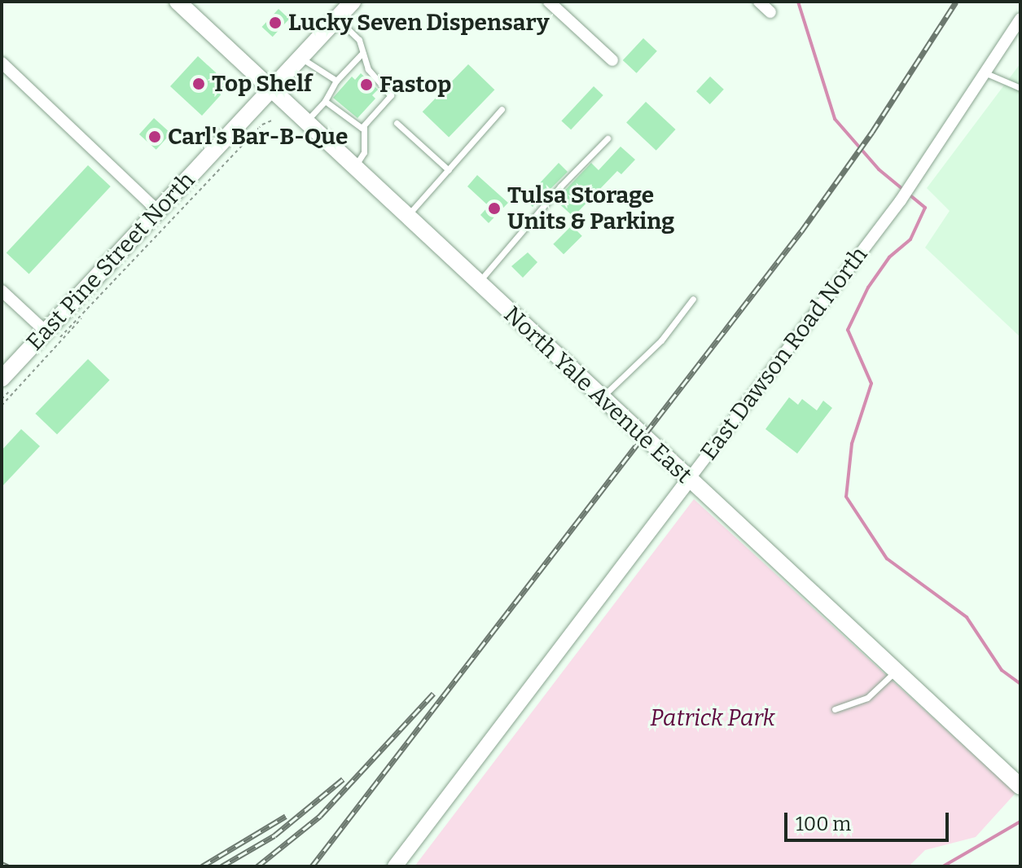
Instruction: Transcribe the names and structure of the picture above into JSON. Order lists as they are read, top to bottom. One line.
{"streets":{"main road":["East Pine Street North","North Yale Avenue East"],"street":["East Dawson Road North"]},"crossings":[["East Pine Street North","North Yale Avenue East"],["East Dawson Road North","North Yale Avenue East"]],"parks":["Patrick Park"],"places":["Lucky Seven Dispensary","Top Shelf","Fastop","Carl's Bar-B-Que","Tulsa Storage Units & Parking"],"scale_bar":"100 m"}
